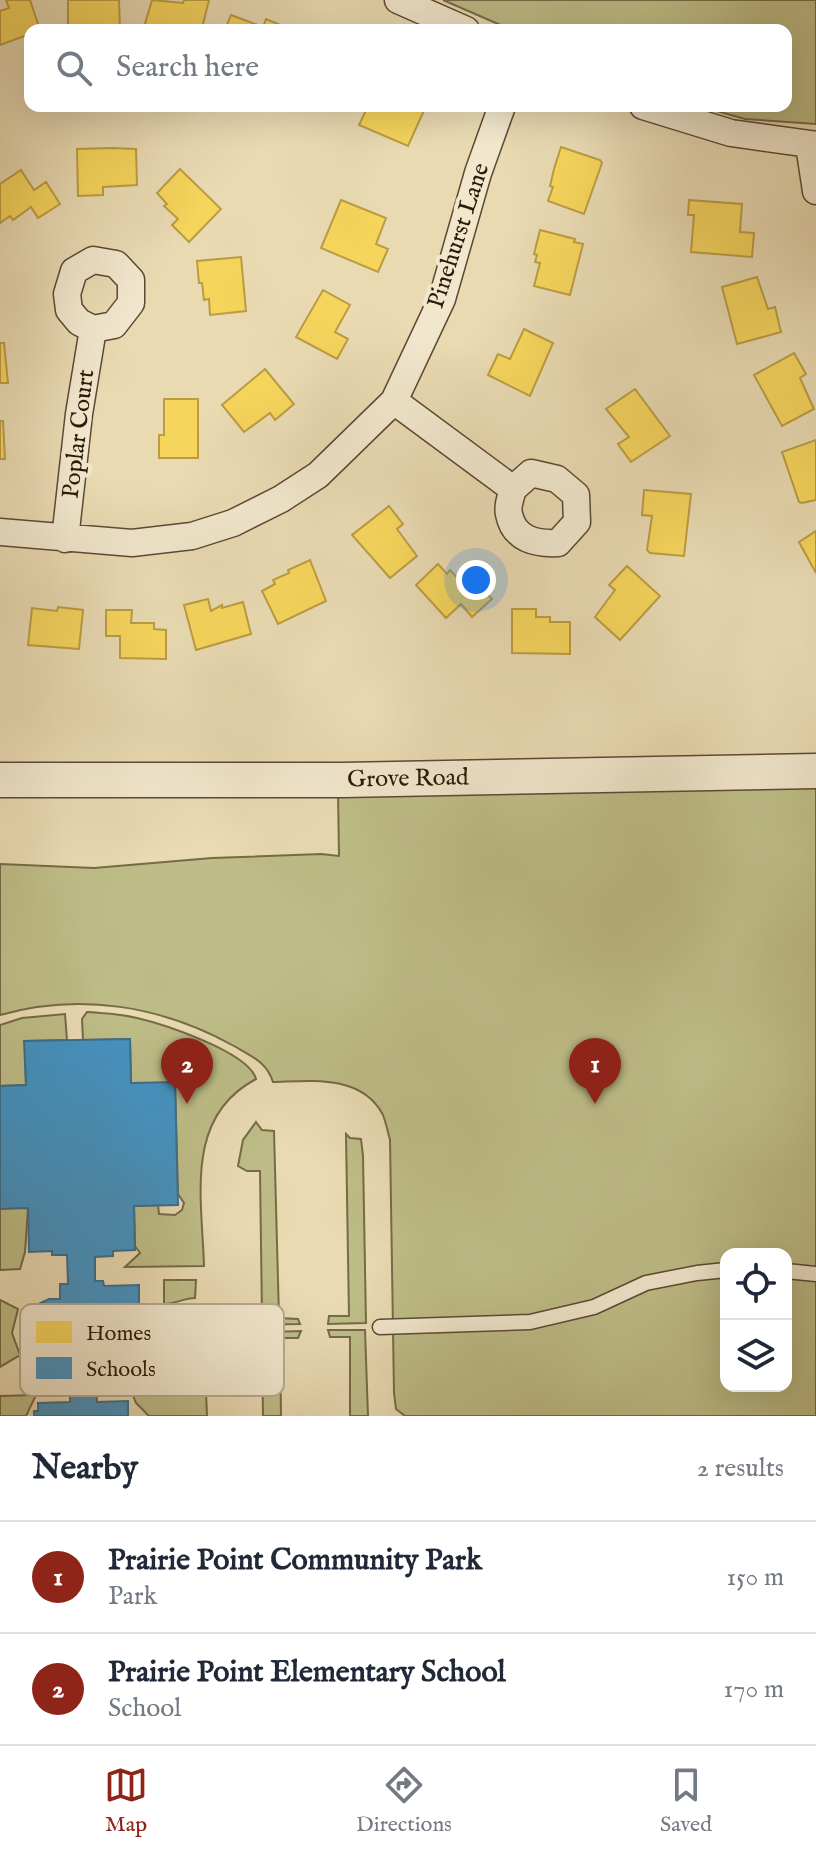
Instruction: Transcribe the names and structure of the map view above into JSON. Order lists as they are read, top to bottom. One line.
{"streets":{"street":["Pinehurst Lane","Poplar Court","Grove Road"]},"crossings":[["Pinehurst Lane","Poplar Court"]],"legend":["Homes","Schools"],"page":{"search":"Search here","pins":["1","2"],"heading":["Nearby","2 results"],"list":[{"mark":"1","name":"Prairie Point Community Park","note":"Park","value":"150 m"},{"mark":"2","name":"Prairie Point Elementary School","note":"School","value":"170 m"}],"nav":["Map","Directions","Saved"]}}
